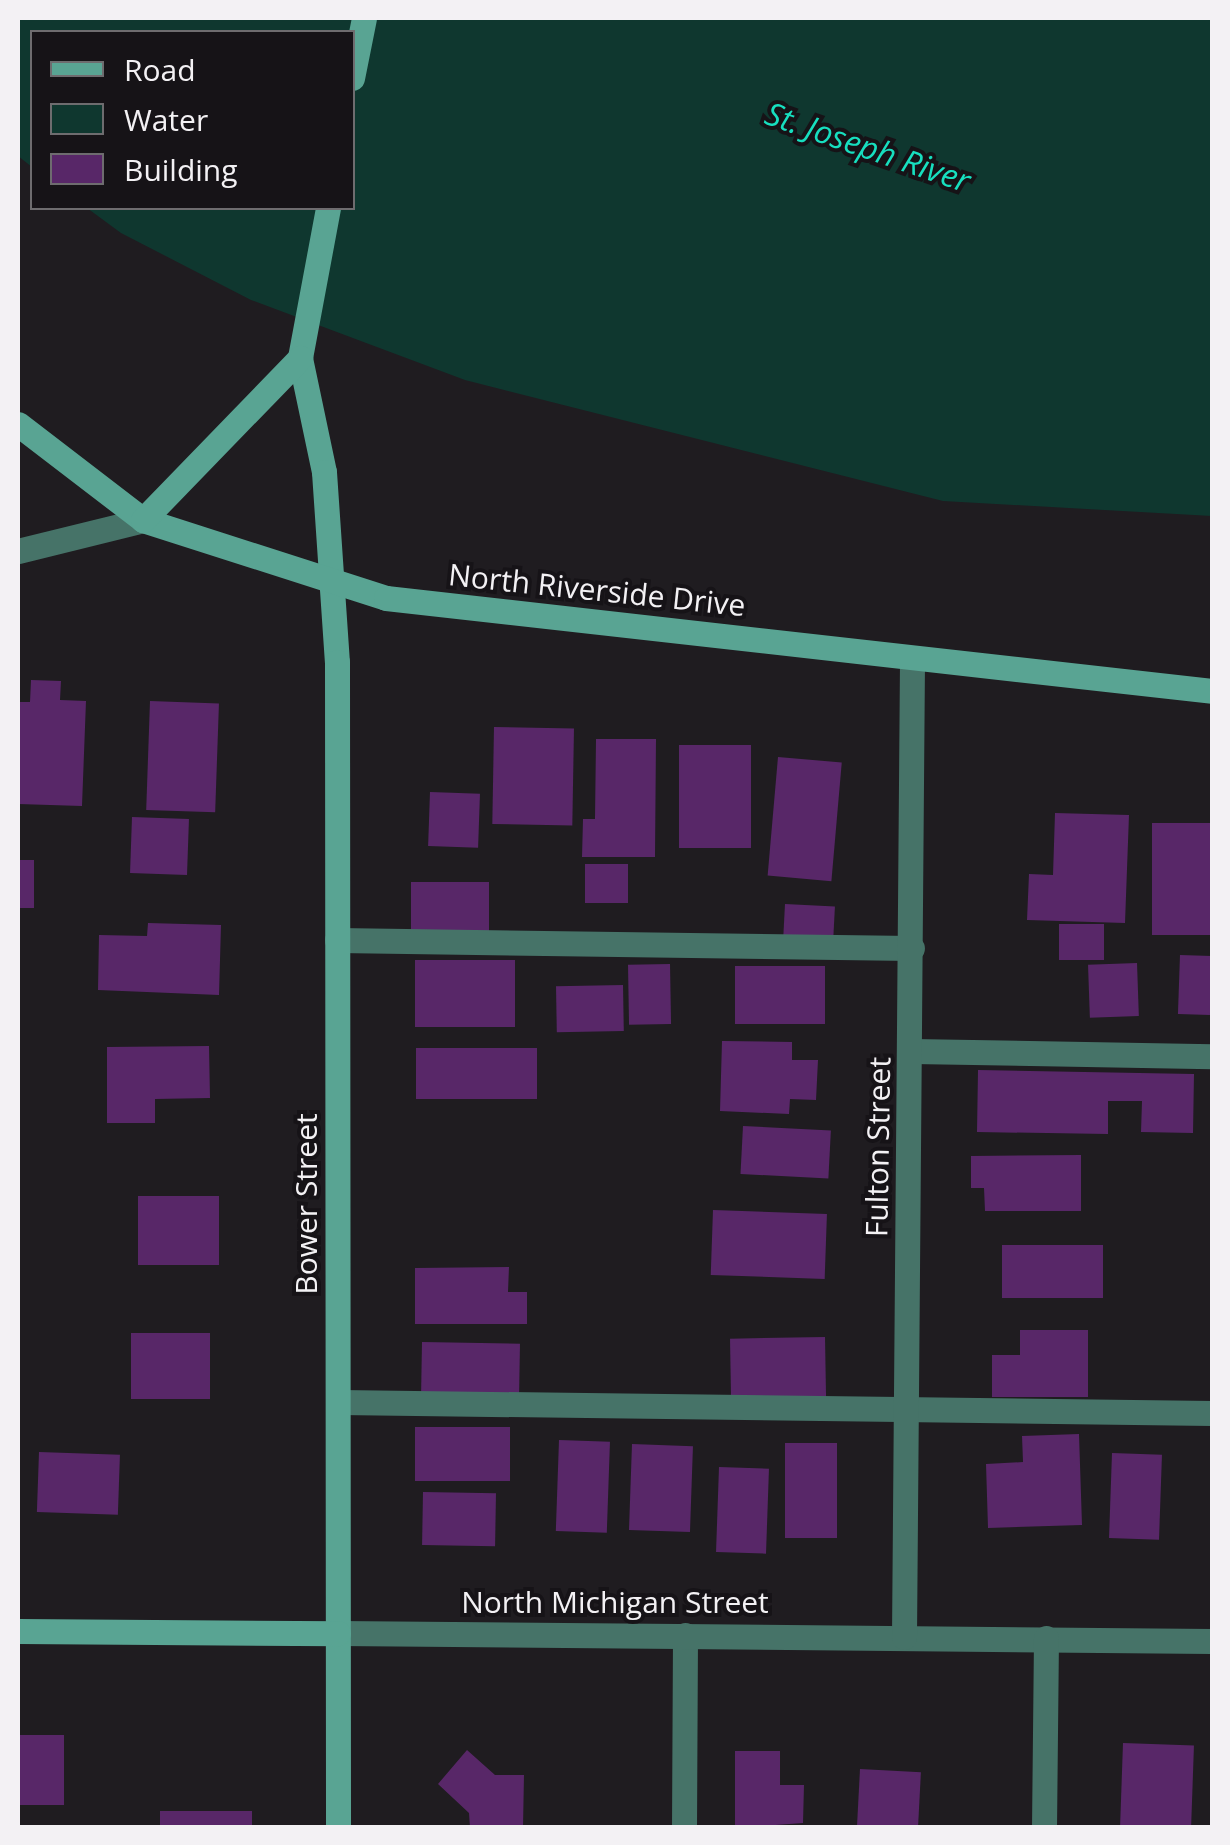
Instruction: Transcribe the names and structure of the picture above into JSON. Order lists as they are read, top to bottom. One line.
{"streets":{"street":["North Riverside Drive","Fulton Street","Bower Street","North Michigan Street"]},"crossings":[["North Riverside Drive","Fulton Street"],["North Riverside Drive","Bower Street"],["Fulton Street","North Michigan Street"],["Bower Street","North Michigan Street"]],"water":["St. Joseph River"],"legend":["Road","Water","Building"]}
